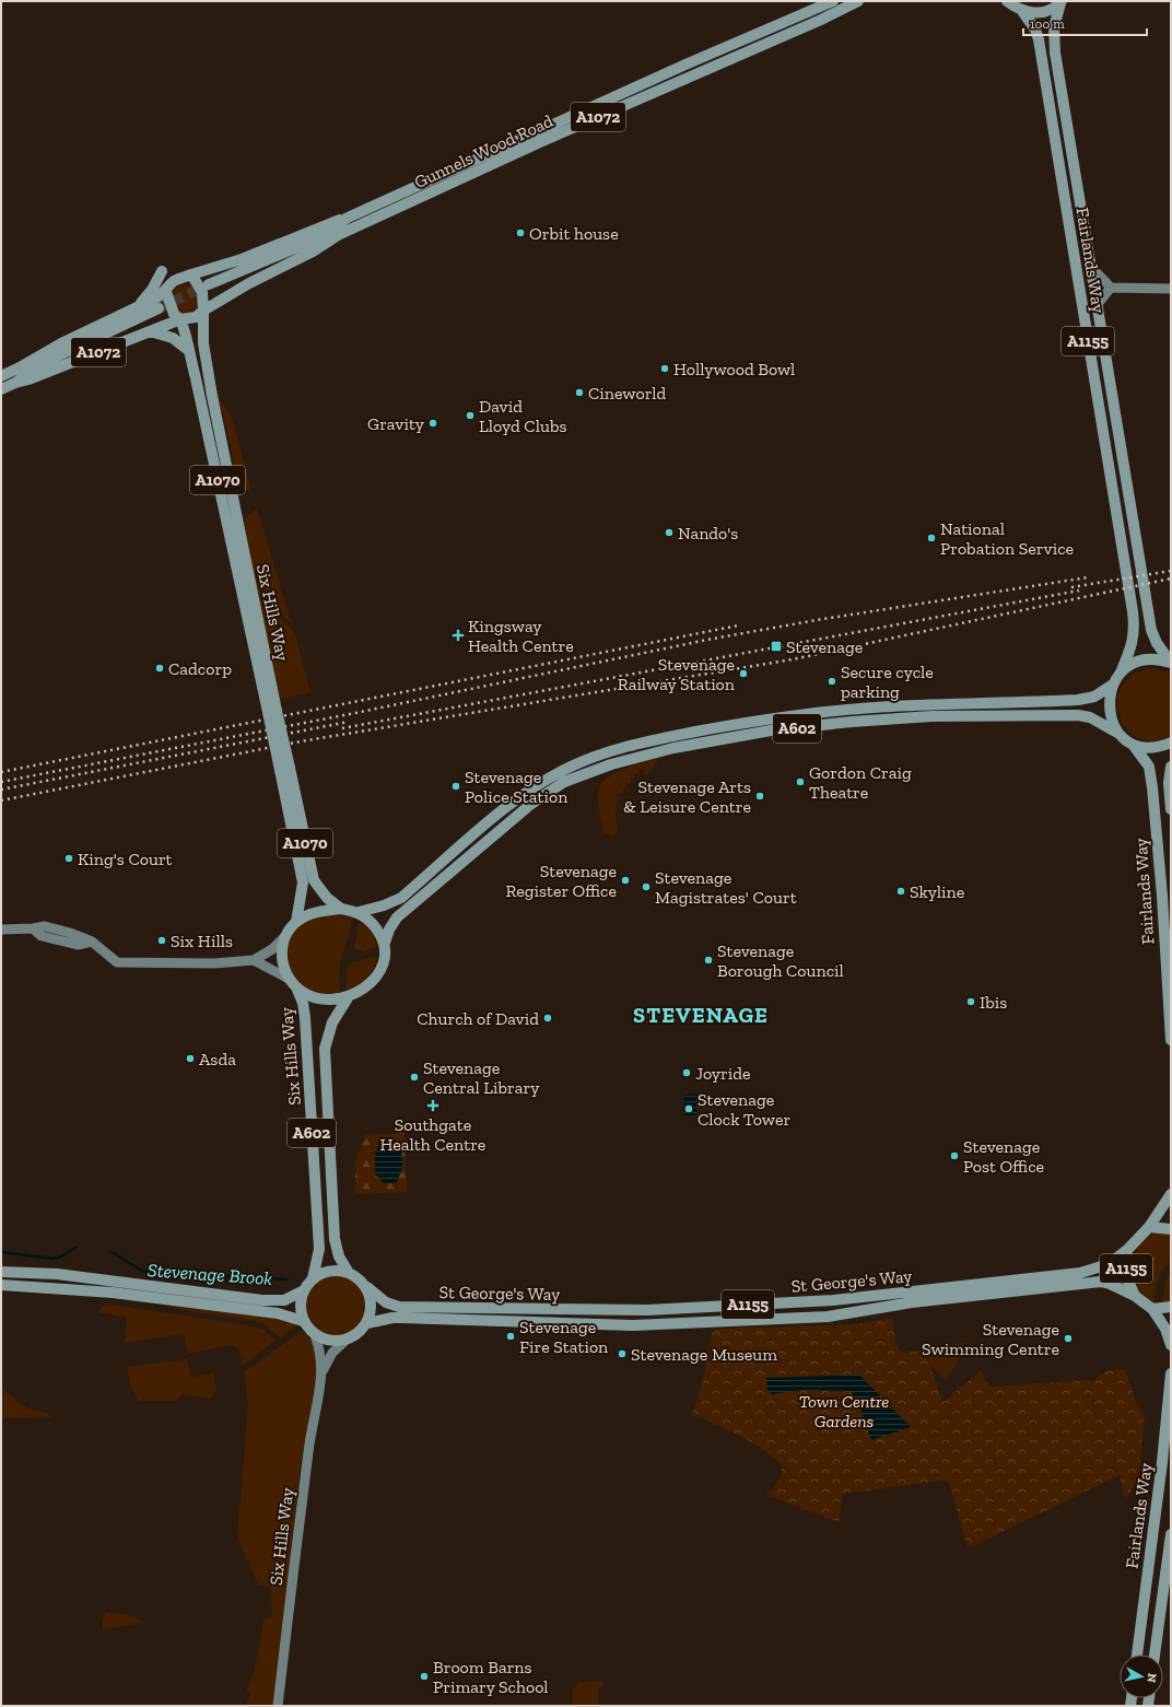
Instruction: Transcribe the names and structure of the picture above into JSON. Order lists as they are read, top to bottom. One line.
{"streets":{"main road":["A1072","Gunnels Wood Road","Fairlands Way","A1155","A1070","Six Hills Way","A602","St George's Way"]},"crossings":[["Gunnels Wood Road","Six Hills Way"],["Fairlands Way","A602"],["A1155","St George's Way"],["Six Hills Way","A602"],["Six Hills Way","St George's Way"],["A602","St George's Way"]],"districts":["STEVENAGE"],"water":["Stevenage Brook"],"parks":["Town Centre Gardens"],"places":{"other":["Orbit house","Hollywood Bowl","Cineworld","David Lloyd Clubs","Gravity","Nando's","National Probation Service","Cadcorp","Stevenage Railway Station","Secure cycle parking","Gordon Craig Theatre","Stevenage Police Station","Stevenage Arts & Leisure Centre","King's Court","Stevenage Register Office","Stevenage Magistrates' Court","Skyline","Six Hills","Stevenage Borough Council","Ibis","Church of David","Asda","Joyride","Stevenage Central Library","Stevenage Clock Tower","Stevenage Post Office","Stevenage Fire Station","Stevenage Swimming Centre","Stevenage Museum","Broom Barns Primary School"],"health":["Kingsway Health Centre","Southgate Health Centre"],"transit":["Stevenage"]},"scale_bar":"100 m","north":"right"}
